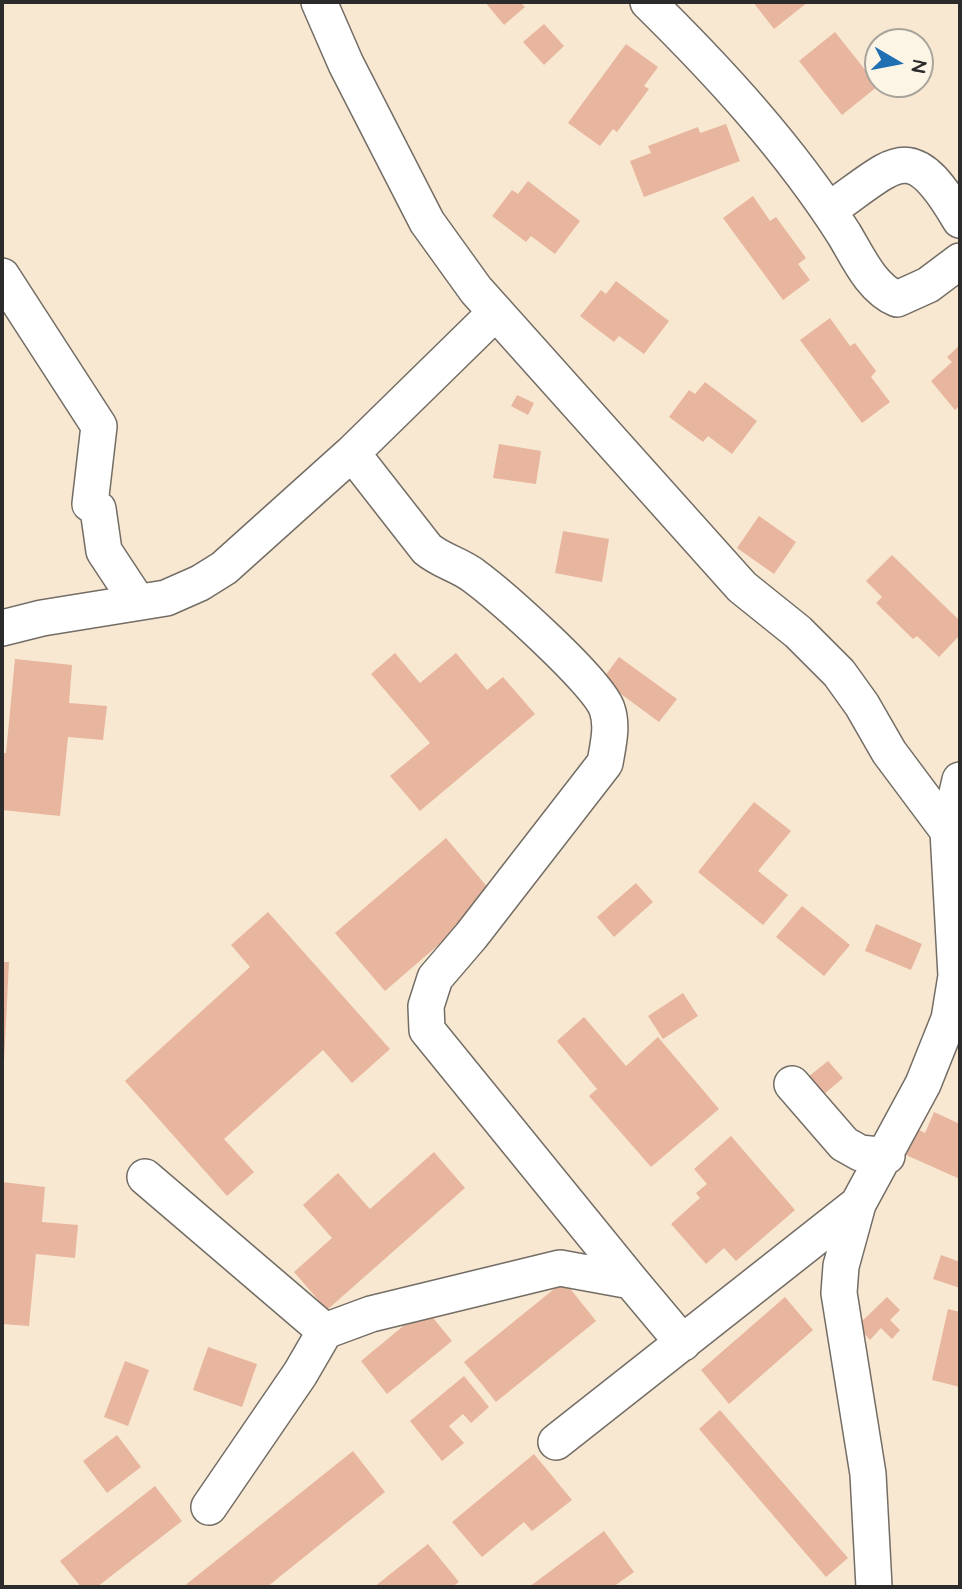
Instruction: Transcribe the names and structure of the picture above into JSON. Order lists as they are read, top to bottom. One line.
{"north":"right"}
